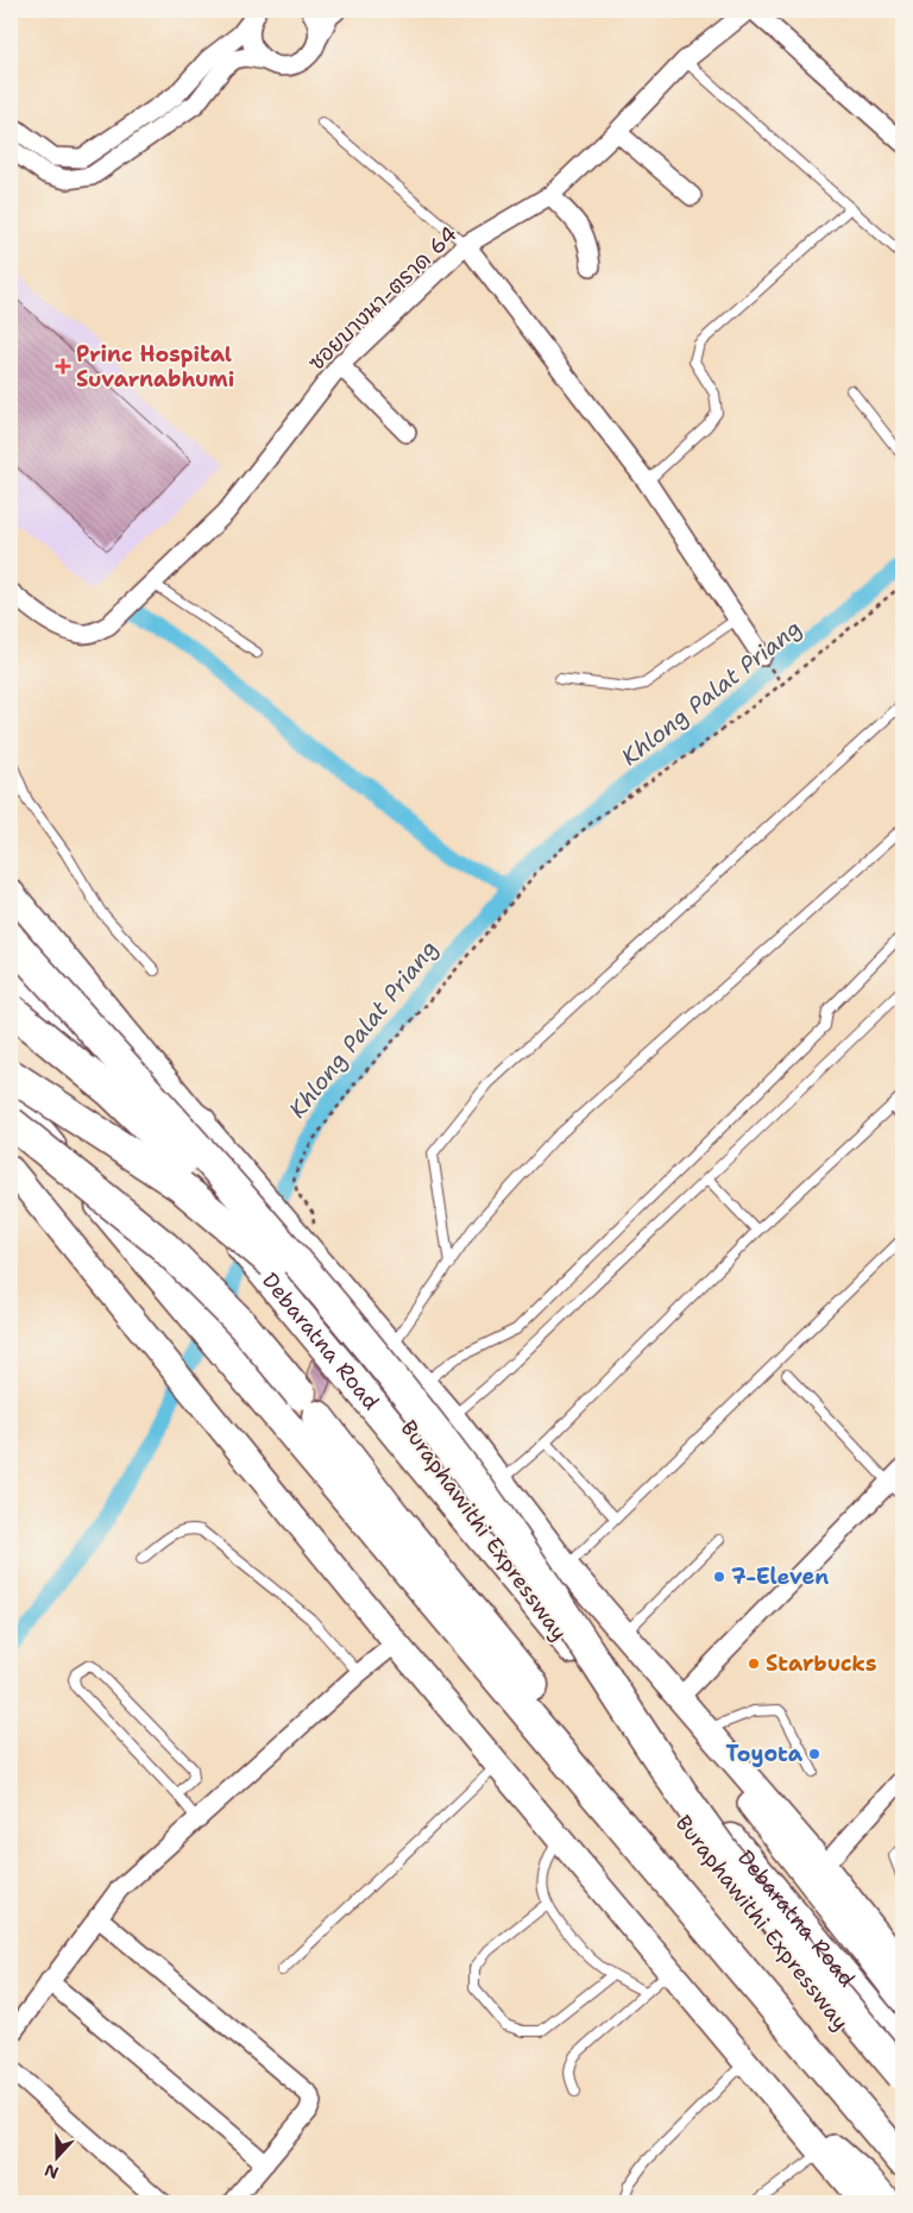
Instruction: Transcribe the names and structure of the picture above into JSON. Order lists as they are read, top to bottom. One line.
{"streets":{"highway":["Debaratna Road","Buraphawithi Expressway"],"street":["ซอยบางนา-ตราด 64"]},"crossings":[["Debaratna Road","Buraphawithi Expressway"]],"water":["Khlong Palat Priang"],"places":{"health":["Princ Hospital Suvarnabhumi"],"other":["7-Eleven","Starbucks","Toyota"]},"north":"bottom"}
